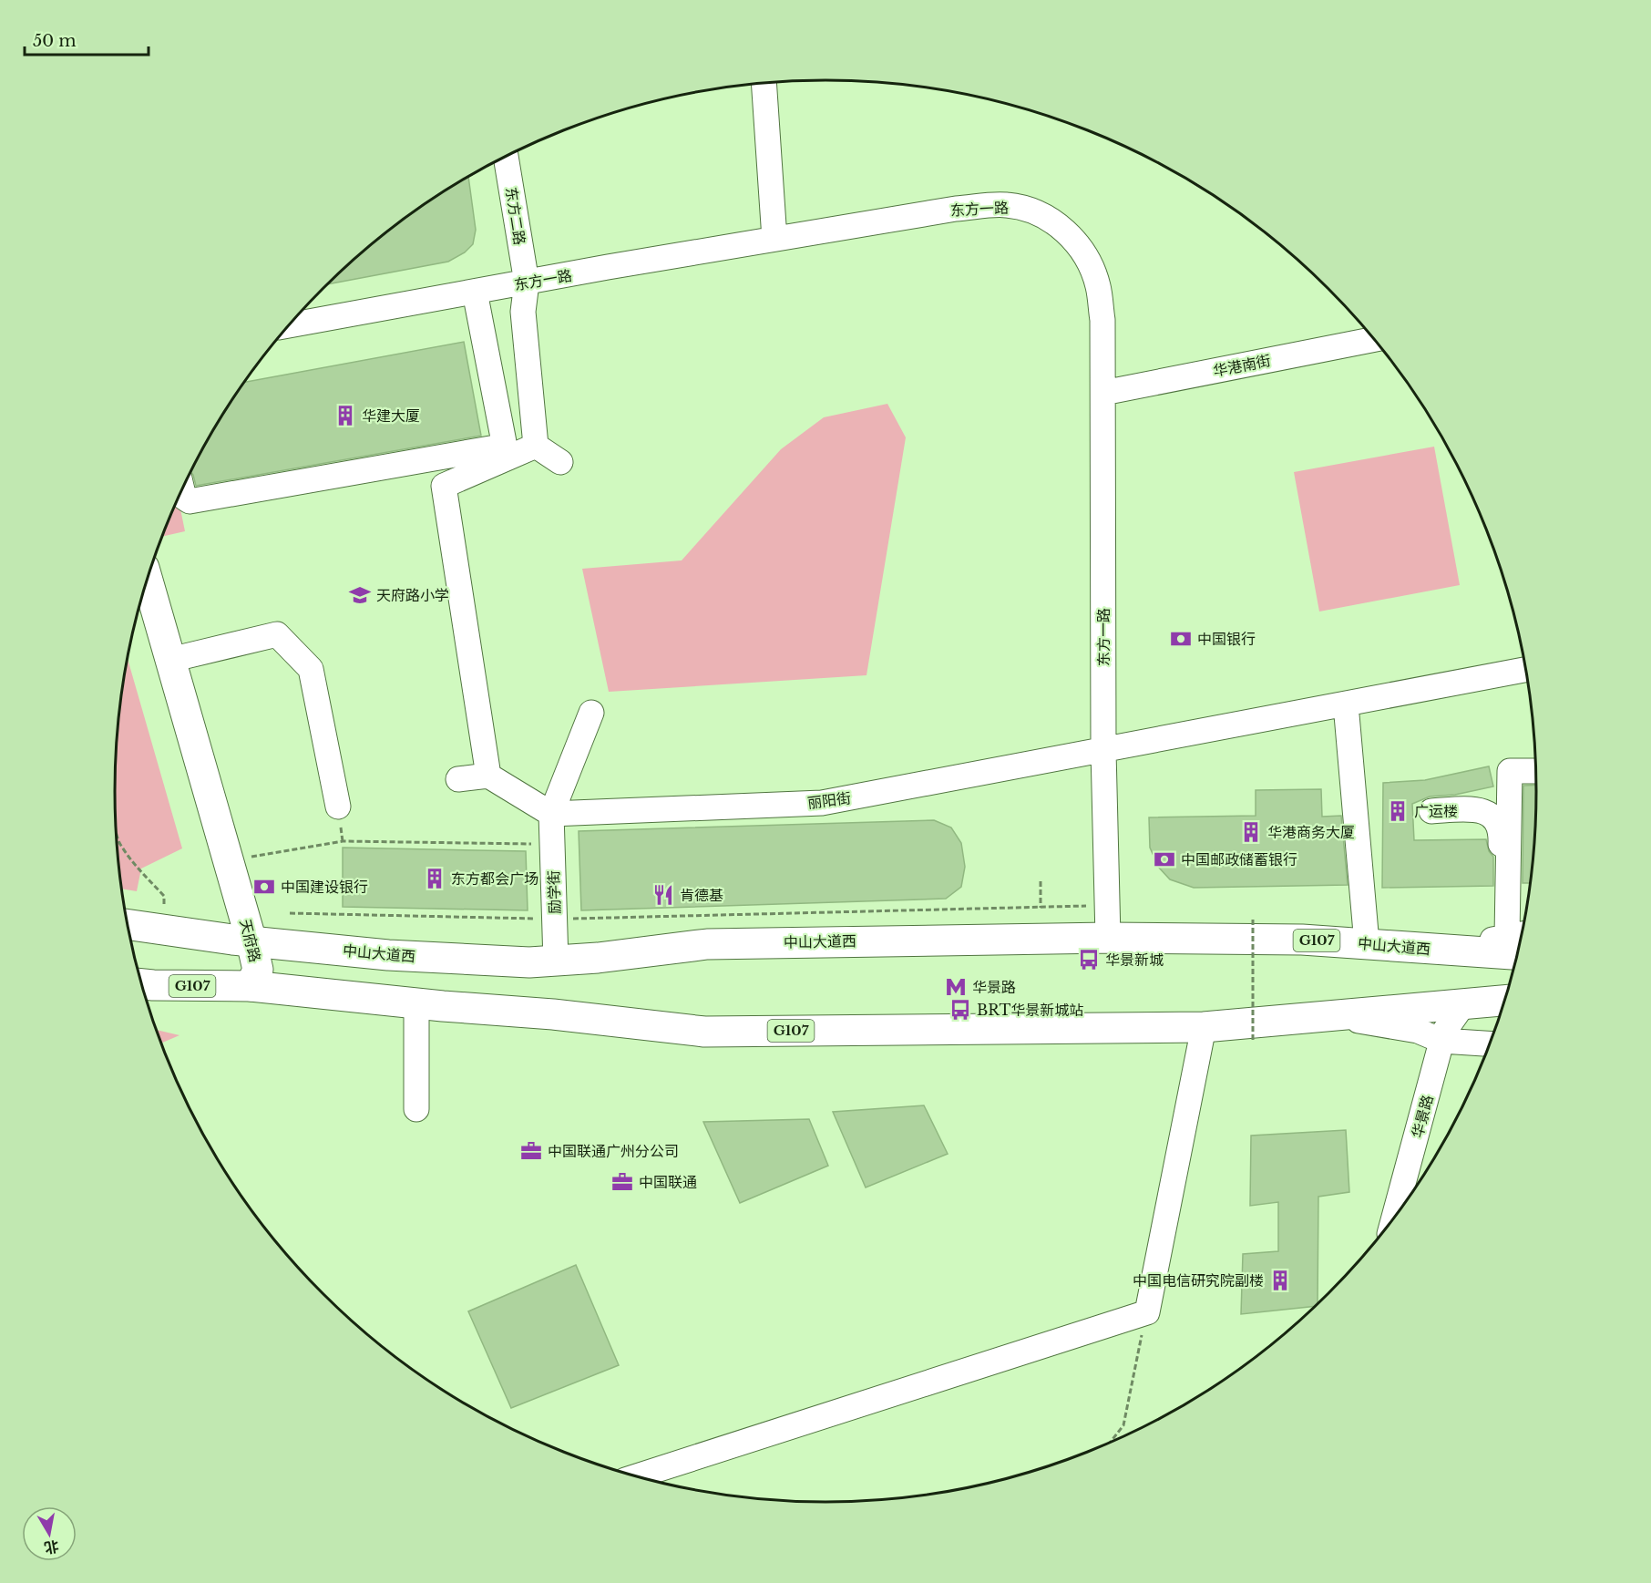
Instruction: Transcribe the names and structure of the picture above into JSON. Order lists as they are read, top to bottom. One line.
{"streets":{"main road":["天府路","G107","中山大道西"],"street":["东方一路","东方二路","华港南街","丽阳街","励学街","华景路"]},"crossings":[["东方一路","东方二路"],["东方一路","华港南街"],["东方一路","丽阳街"],["东方一路","中山大道西"],["丽阳街","励学街"],["励学街","中山大道西"],["天府路","G107"],["天府路","中山大道西"],["G107","华景路"]],"places":{"building":["华建大厦","广运楼","华港商务大厦","东方都会广场","中国电信研究院副楼"],"school or university":["天府路小学"],"bank":["中国银行","中国邮政储蓄银行","中国建设银行"],"restaurant":["肯德基"],"bus stop":["华景新城","BRT华景新城站"],"metro station":["华景路"],"office":["中国联通广州分公司","中国联通"]},"scale_bar":"50 m","north":"bottom"}
